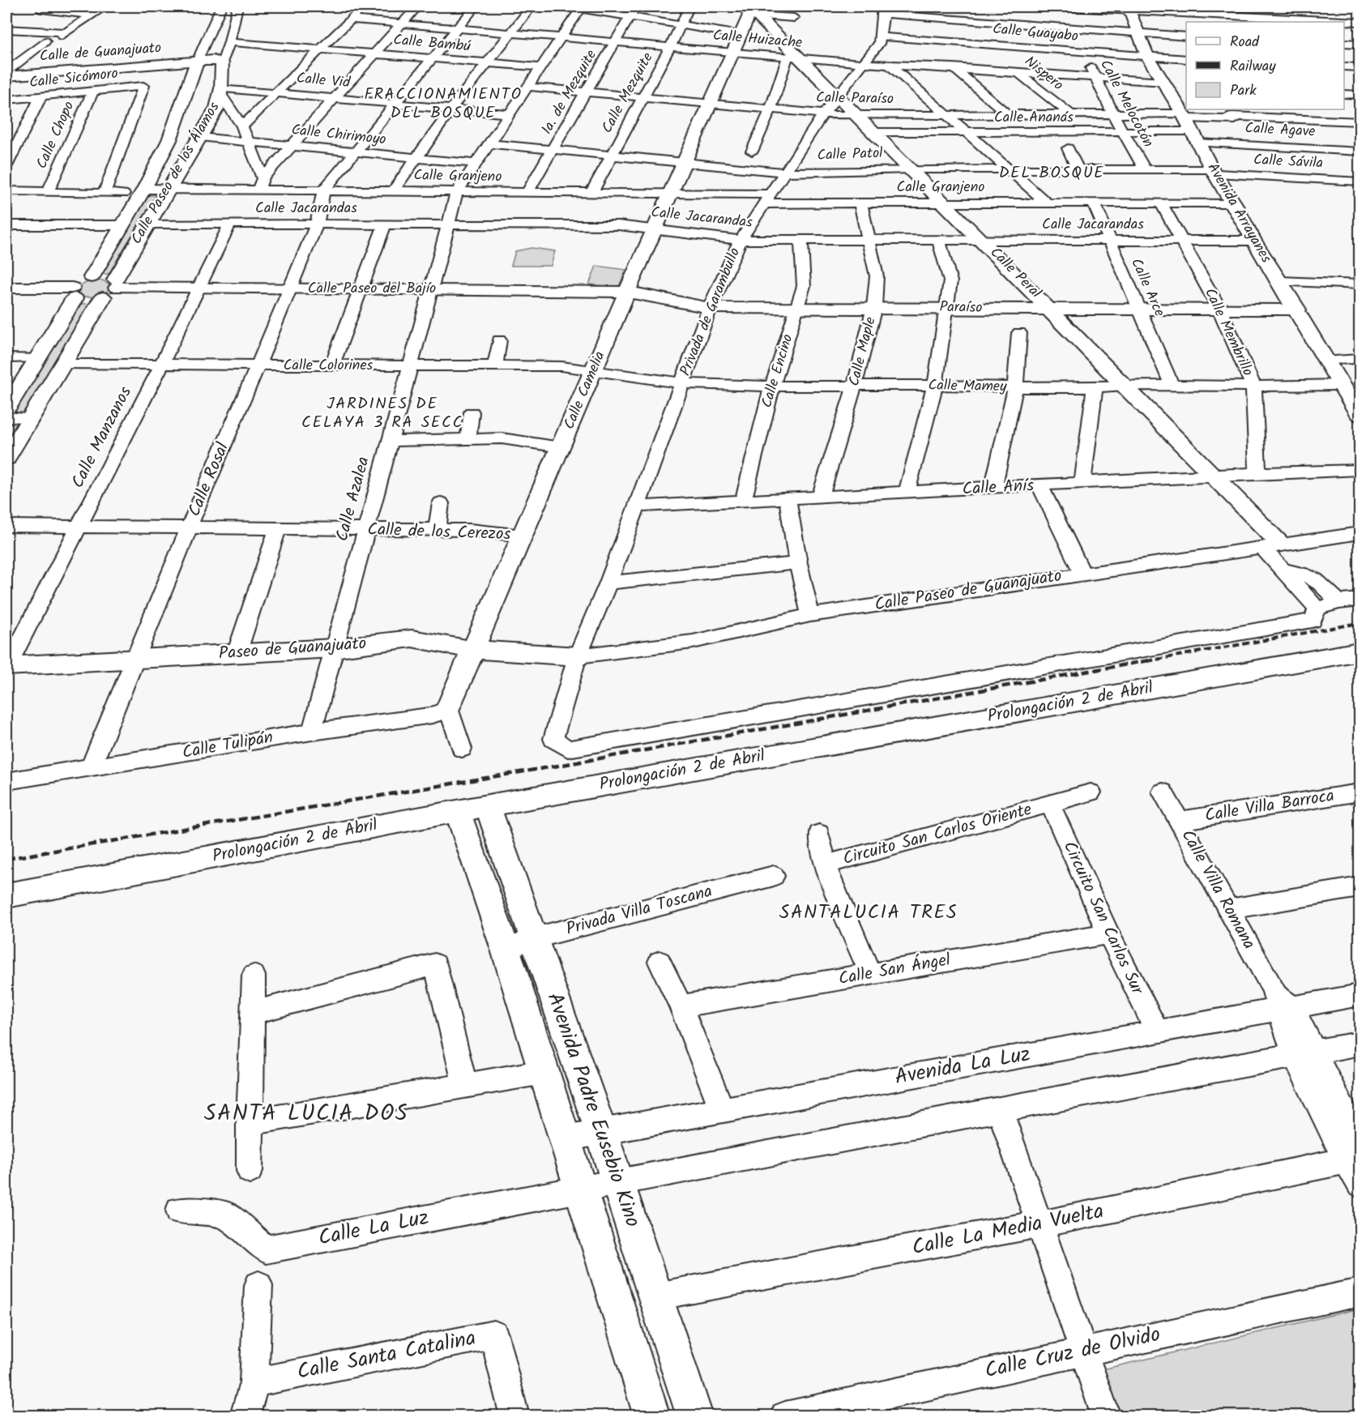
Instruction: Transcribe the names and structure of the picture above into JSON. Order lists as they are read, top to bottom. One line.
{"streets":{"main road":["Calle de Guanajuato","Calle Paseo de los Álamos","Avenida Arrayanes","Calle Peral","Calle Paseo del Bajío","Paraíso","Calle Camelia","Paseo de Guanajuato","Prolongación 2 de Abril","Avenida Padre Eusebio Kino"],"street":["Calle Guayabo","Calle Huizache","Calle Bambú","Nispero","Calle Sicómoro","Calle Vid","1a. de Mezquite","Calle Mezquite","Calle Paraíso","Calle Melocotón","Calle Ananás","Calle Agave","Calle Chopo","Calle Chirimoyo","Calle Patol","Calle Sávila","Calle Granjeno","Calle Jacarandas","Calle Arce","Privada de Garambullo","Calle Membrillo","Calle Maple","Calle Colorines","Calle Encino","Calle Mamey","Calle Manzanos","Calle Rosal","Calle Anís","Calle Azalea","Calle de los Cerezos","Calle Paseo de Guanajuato","Calle Tulipán","Calle Villa Barroca","Circuito San Carlos Oriente","Calle Villa Romana","Privada Villa Toscana","Circuito San Carlos Sur","Calle San Ángel","Avenida La Luz","Calle La Luz","Calle La Media Vuelta","Calle Cruz de Olvido","Calle Santa Catalina"]},"crossings":[["Calle Guayabo","Nispero"],["Calle Guayabo","Calle Melocotón"],["Calle Guayabo","Avenida Arrayanes"],["Calle Guayabo","Privada de Garambullo"],["Calle Huizache","Nispero"],["Calle Huizache","1a. de Mezquite"],["Calle Huizache","Calle Mezquite"],["Calle Huizache","Calle Melocotón"],["Calle Huizache","Avenida Arrayanes"],["Calle Huizache","Calle Peral"],["Calle Huizache","Privada de Garambullo"],["Calle Huizache","Calle Camelia"],["Calle Huizache","Calle Azalea"],["Calle Bambú","Calle Paseo de los Álamos"],["Calle Bambú","Calle Azalea"],["Calle de Guanajuato","Calle Paseo de los Álamos"],["Nispero","Calle Paraíso"],["Calle Sicómoro","Calle Chopo"],["Calle Vid","Calle Paseo de los Álamos"],["Calle Vid","Calle Azalea"],["1a. de Mezquite","Calle Paraíso"],["1a. de Mezquite","Calle Patol"],["1a. de Mezquite","Calle Granjeno"],["Calle Mezquite","Calle Paraíso"],["Calle Mezquite","Calle Patol"],["Calle Mezquite","Calle Granjeno"],["Calle Paraíso","Calle Melocotón"],["Calle Paraíso","Calle Ananás"],["Calle Paraíso","Calle Agave"],["Calle Paraíso","Avenida Arrayanes"],["Calle Paraíso","Calle Peral"],["Calle Paraíso","Privada de Garambullo"],["Calle Paraíso","Calle Camelia"],["Calle Paraíso","Calle Azalea"],["Calle Melocotón","Calle Ananás"],["Calle Melocotón","Calle Patol"],["Calle Ananás","Calle Agave"],["Calle Ananás","Avenida Arrayanes"],["Calle Ananás","Calle Peral"],["Calle Agave","Avenida Arrayanes"],["Calle Chirimoyo","Calle Paseo de los Álamos"],["Calle Chirimoyo","Calle Azalea"],["Calle Patol","Calle Sávila"],["Calle Patol","Avenida Arrayanes"],["Calle Patol","Calle Peral"],["Calle Patol","Privada de Garambullo"],["Calle Patol","Calle Camelia"],["Calle Patol","Calle Azalea"],["Calle Sávila","Avenida Arrayanes"],["Calle Paseo de los Álamos","Calle Granjeno"],["Calle Paseo de los Álamos","Calle Jacarandas"],["Calle Paseo de los Álamos","Calle Paseo del Bajío"],["Calle Paseo de los Álamos","Calle Colorines"],["Calle Granjeno","Avenida Arrayanes"],["Calle Granjeno","Calle Peral"],["Calle Granjeno","Calle Arce"],["Calle Granjeno","Privada de Garambullo"],["Calle Granjeno","Calle Membrillo"],["Calle Granjeno","Calle Maple"],["Calle Granjeno","Calle Camelia"],["Calle Granjeno","Calle Rosal"],["Calle Granjeno","Calle Azalea"],["Calle Jacarandas","Avenida Arrayanes"],["Calle Jacarandas","Calle Peral"],["Calle Jacarandas","Calle Arce"],["Calle Jacarandas","Privada de Garambullo"],["Calle Jacarandas","Calle Membrillo"],["Calle Jacarandas","Calle Maple"],["Calle Jacarandas","Calle Encino"],["Calle Jacarandas","Calle Camelia"],["Calle Jacarandas","Calle Manzanos"],["Calle Jacarandas","Calle Rosal"],["Calle Jacarandas","Calle Azalea"],["Avenida Arrayanes","Paraíso"],["Avenida Arrayanes","Calle Mamey"],["Calle Peral","Paraíso"],["Calle Peral","Privada de Garambullo"],["Calle Peral","Calle Mamey"],["Calle Peral","Calle Camelia"],["Calle Peral","Calle Anís"],["Calle Peral","Calle Paseo de Guanajuato"],["Calle Arce","Paraíso"],["Calle Arce","Calle Mamey"],["Calle Paseo del Bajío","Paraíso"],["Calle Paseo del Bajío","Calle Camelia"],["Calle Paseo del Bajío","Calle Manzanos"],["Calle Paseo del Bajío","Calle Rosal"],["Calle Paseo del Bajío","Calle Azalea"],["Paraíso","Privada de Garambullo"],["Paraíso","Calle Membrillo"],["Paraíso","Calle Maple"],["Paraíso","Calle Encino"],["Paraíso","Calle Camelia"],["Privada de Garambullo","Calle Mamey"],["Privada de Garambullo","Calle Anís"],["Privada de Garambullo","Calle Paseo de Guanajuato"],["Privada de Garambullo","Paseo de Guanajuato"],["Calle Membrillo","Calle Mamey"],["Calle Membrillo","Calle Anís"],["Calle Maple","Calle Mamey"],["Calle Maple","Calle Anís"],["Calle Colorines","Calle Mamey"],["Calle Colorines","Calle Camelia"],["Calle Colorines","Calle Manzanos"],["Calle Colorines","Calle Rosal"],["Calle Colorines","Calle Azalea"],["Calle Encino","Calle Mamey"],["Calle Encino","Calle Anís"],["Calle Mamey","Calle Camelia"],["Calle Camelia","Calle de los Cerezos"],["Calle Camelia","Paseo de Guanajuato"],["Calle Camelia","Calle Tulipán"],["Calle Manzanos","Calle de los Cerezos"],["Calle Manzanos","Paseo de Guanajuato"],["Calle Rosal","Calle de los Cerezos"],["Calle Rosal","Paseo de Guanajuato"],["Calle Rosal","Calle Tulipán"],["Calle Azalea","Calle de los Cerezos"],["Calle Azalea","Paseo de Guanajuato"],["Calle Azalea","Calle Tulipán"],["Calle Paseo de Guanajuato","Paseo de Guanajuato"],["Prolongación 2 de Abril","Avenida Padre Eusebio Kino"],["Calle Villa Barroca","Calle Villa Romana"],["Circuito San Carlos Oriente","Circuito San Carlos Sur"],["Calle Villa Romana","Avenida La Luz"],["Calle Villa Romana","Calle La Media Vuelta"],["Privada Villa Toscana","Avenida Padre Eusebio Kino"],["Circuito San Carlos Sur","Calle San Ángel"],["Circuito San Carlos Sur","Avenida La Luz"],["Avenida La Luz","Avenida Padre Eusebio Kino"],["Avenida Padre Eusebio Kino","Calle La Luz"],["Avenida Padre Eusebio Kino","Calle La Media Vuelta"]],"districts":["FRACCIONAMIENTO DEL BOSQUE","DEL BOSQUE","JARDINES DE CELAYA 3 RA SECC","SANTALUCIA TRES","SANTA LUCIA DOS"],"legend":["Road","Railway","Park"]}
